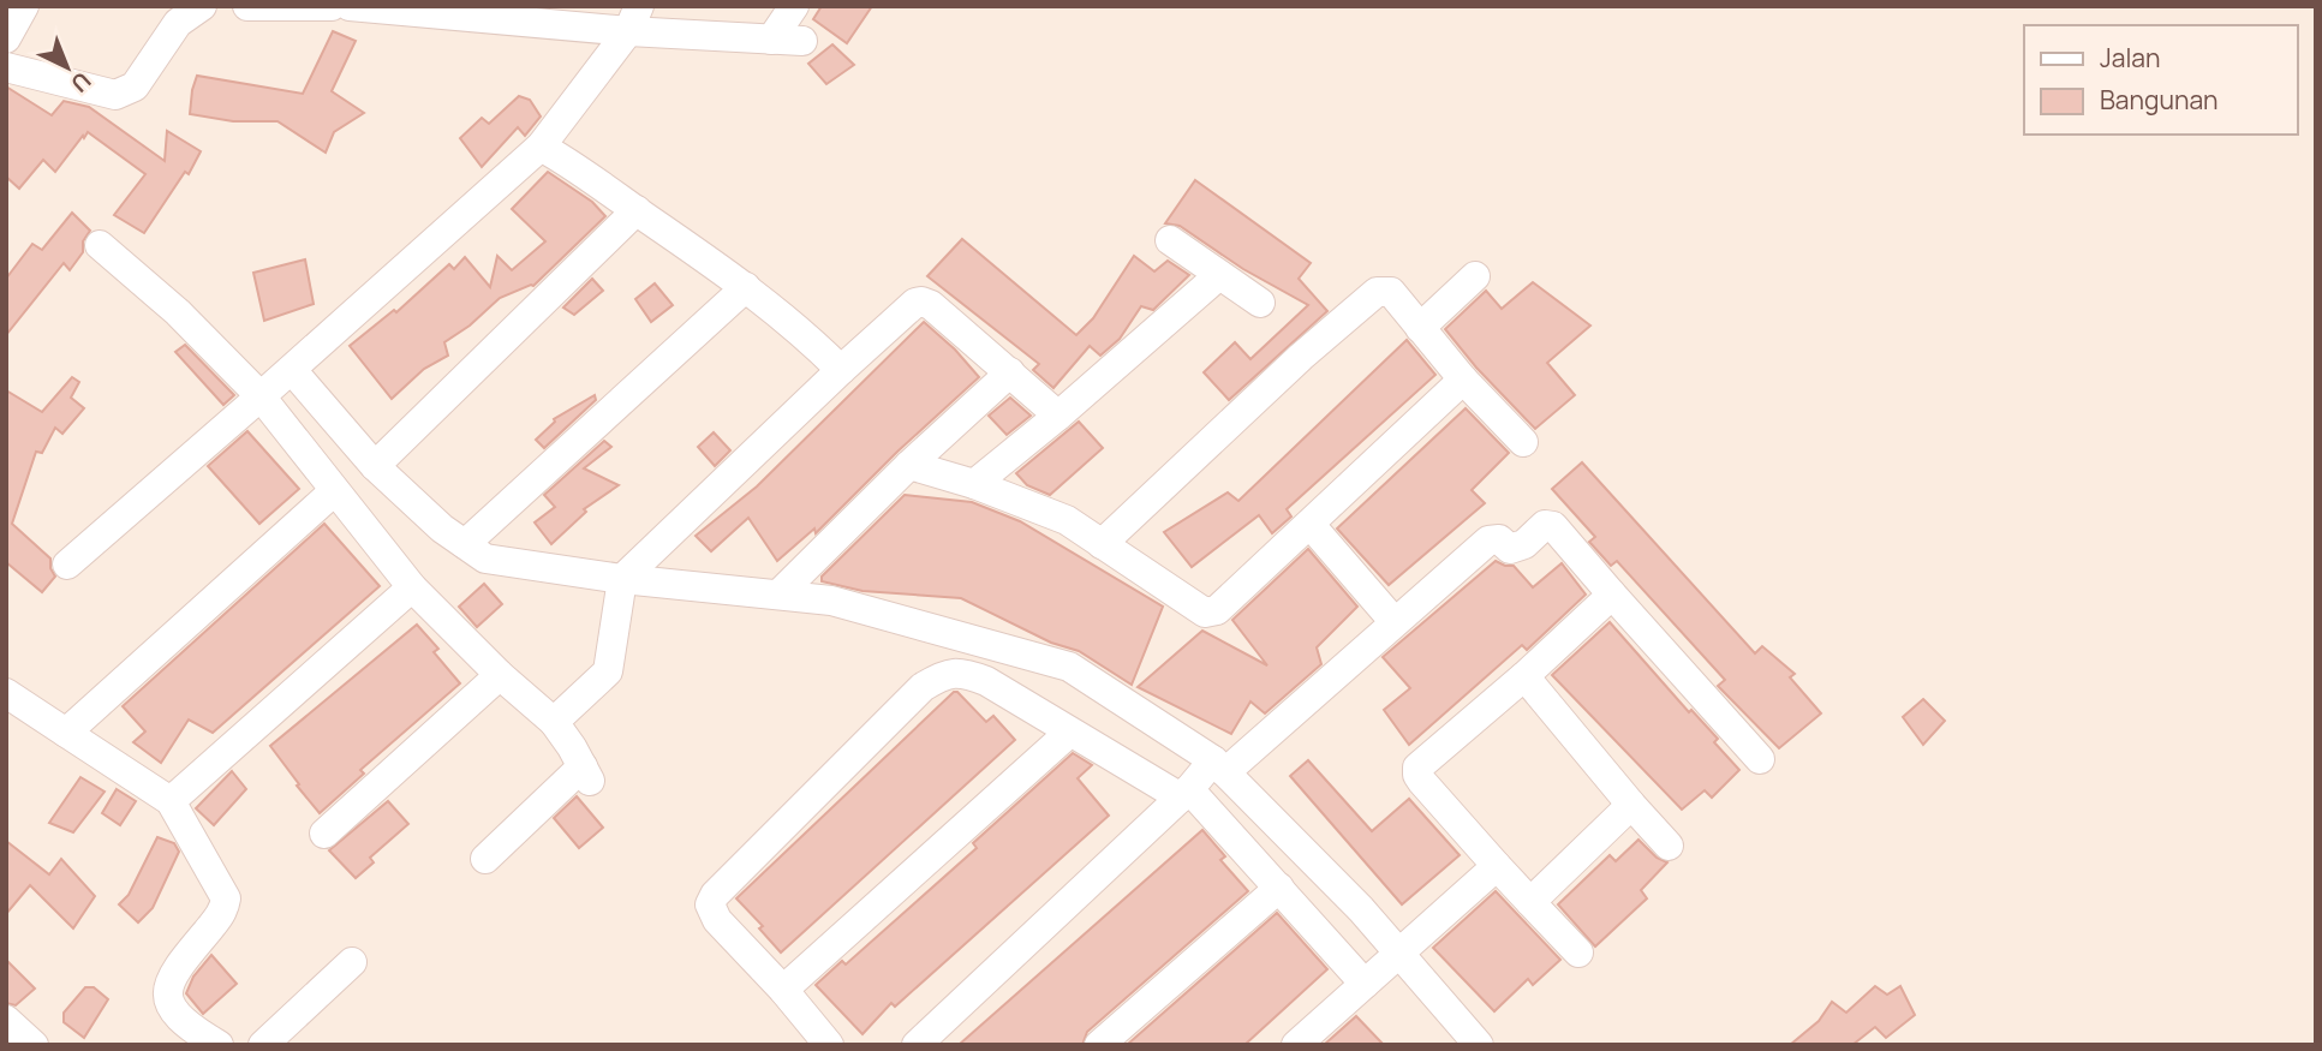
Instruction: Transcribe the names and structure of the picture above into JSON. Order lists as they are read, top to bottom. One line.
{"legend":["Jalan","Bangunan"],"north":"bottom right"}
